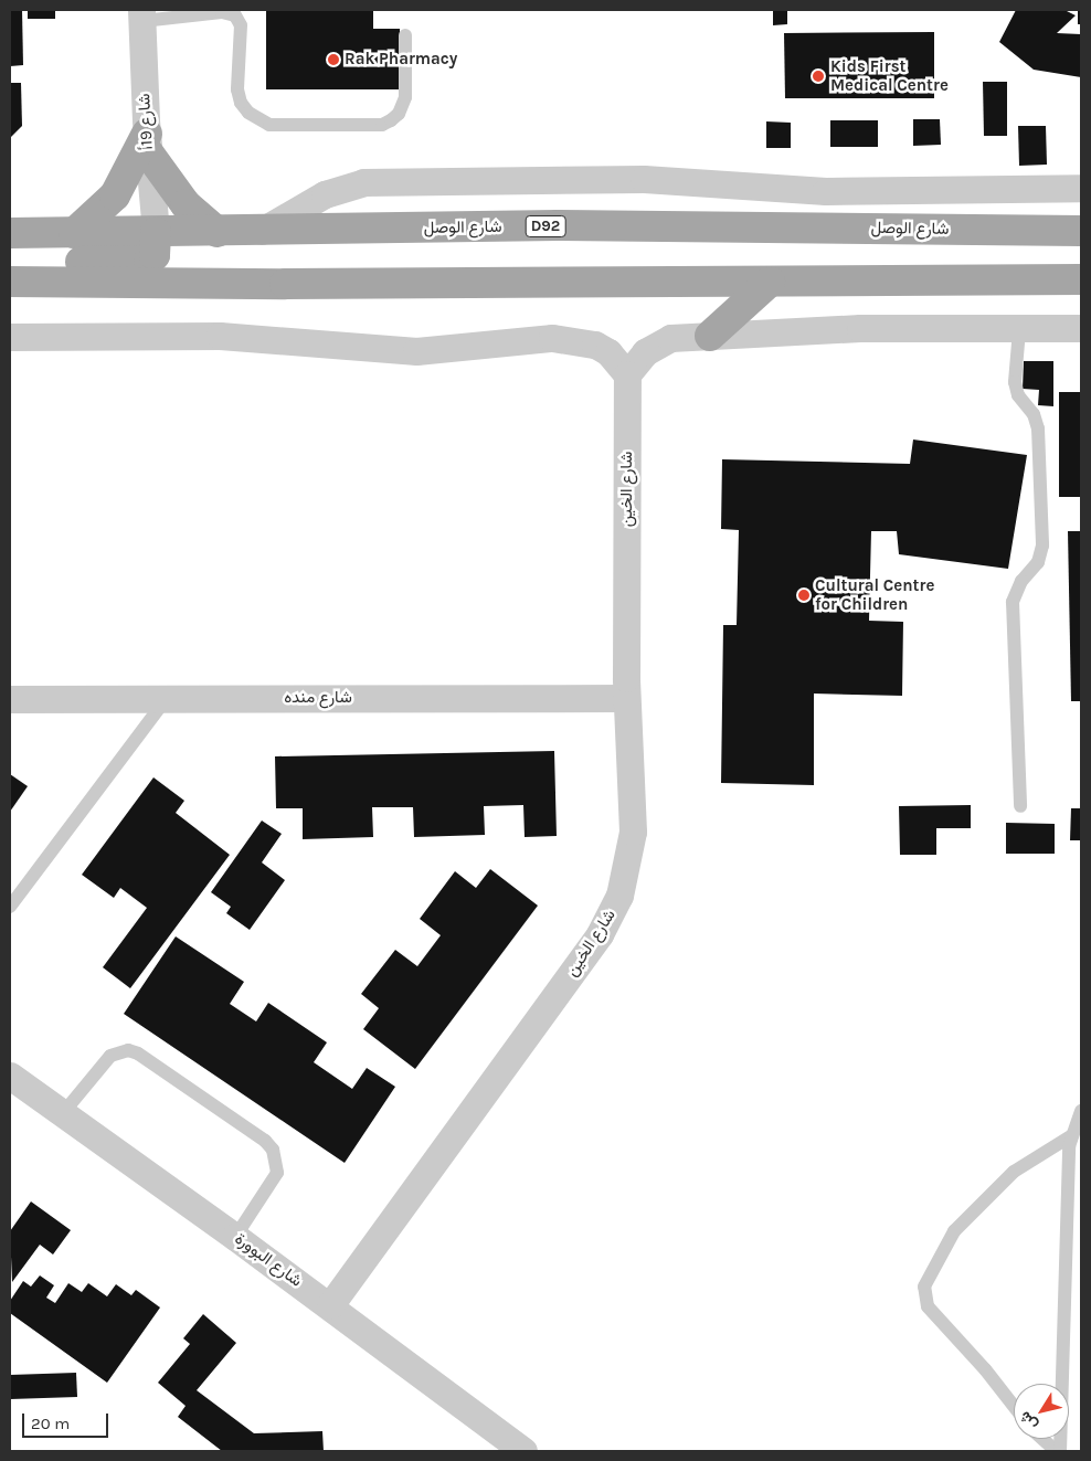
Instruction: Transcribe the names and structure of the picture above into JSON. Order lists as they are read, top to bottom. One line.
{"streets":{"main road":["D92","شارع الوصل"],"street":["شارع 19أ","شارع الخين","شارع منده","شارع البوورة"]},"crossings":[["شارع 19أ","شارع الوصل"],["شارع الخين","شارع منده"],["شارع الخين","شارع البوورة"]],"places":["Rak Pharmacy","Kids First Medical Centre","Cultural Centre for Children"],"scale_bar":"20 m","north":"bottom left"}
